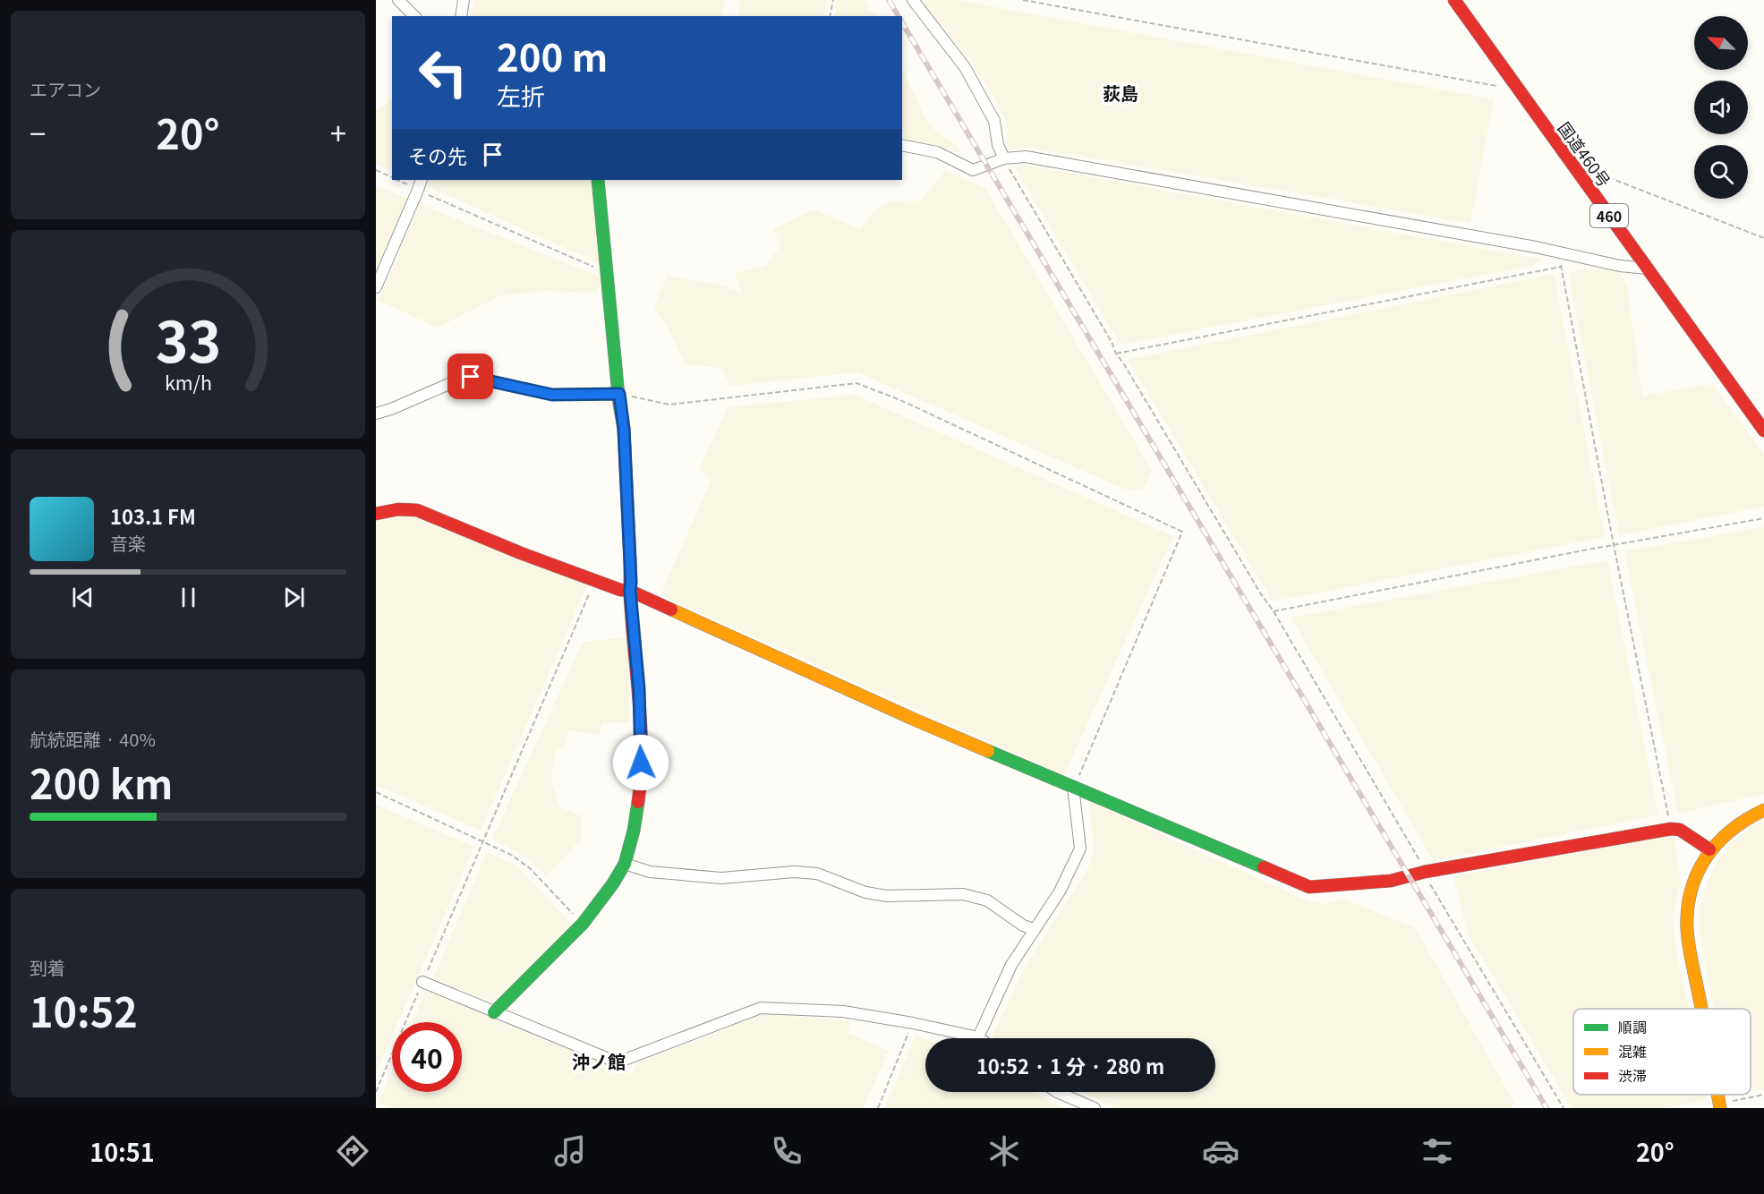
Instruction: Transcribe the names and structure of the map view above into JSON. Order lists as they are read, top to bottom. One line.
{"streets":{"main road":["国道460号","460"]},"districts":["荻島","沖ノ館"],"legend":["順調","混雑","渋滞"],"north":"top left","page":{"tile":["エアコン",["航続距離 · 40%","200 km"],["到着","10:52"]],"turn":["200 m","左折"],"heat":["−","20°","+"],"then":"その先","song":["103.1 FM","音楽"],"limit":"40","trip":"10:52 · 1 分 · 280 m","tabs":["10:51","20°"],"gauge":["33","km/h"]}}
